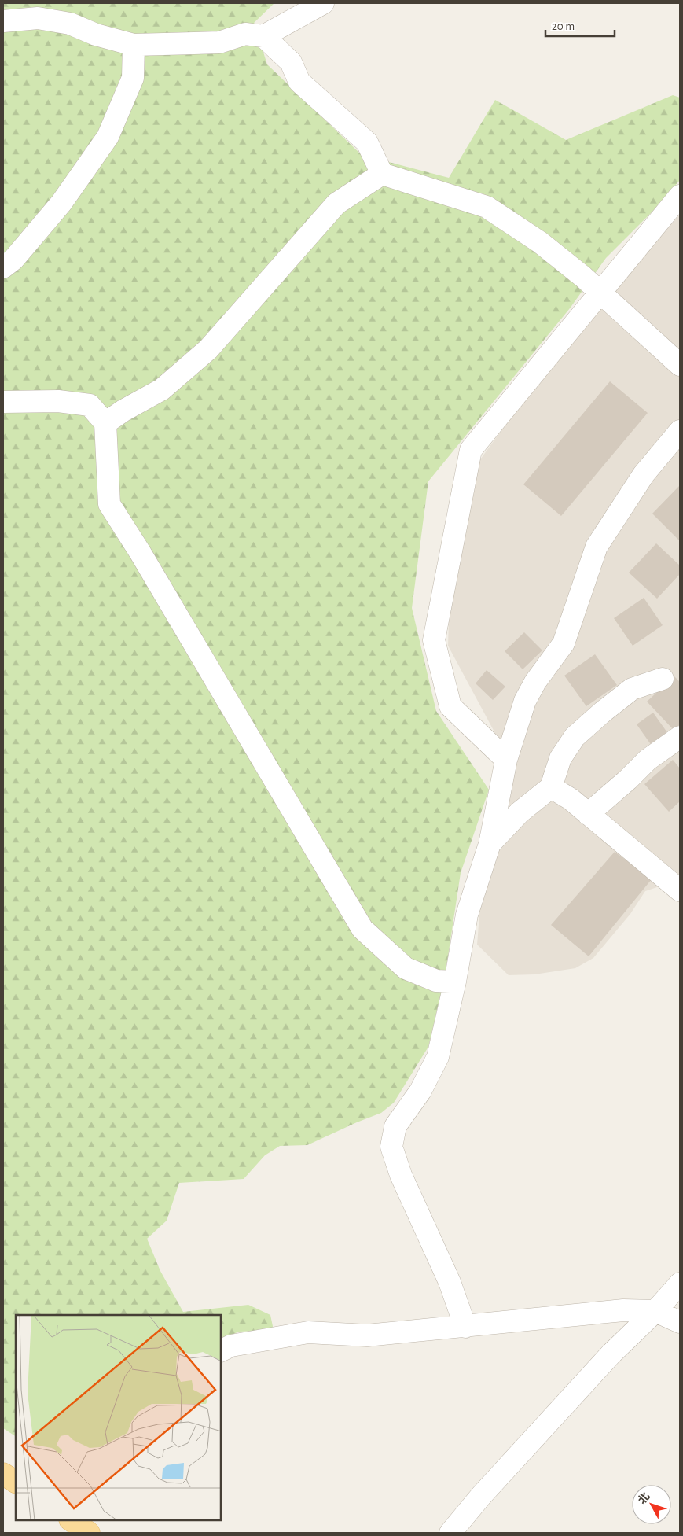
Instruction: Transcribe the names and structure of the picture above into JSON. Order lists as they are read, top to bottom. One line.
{"scale_bar":"20 m","north":"top left"}
